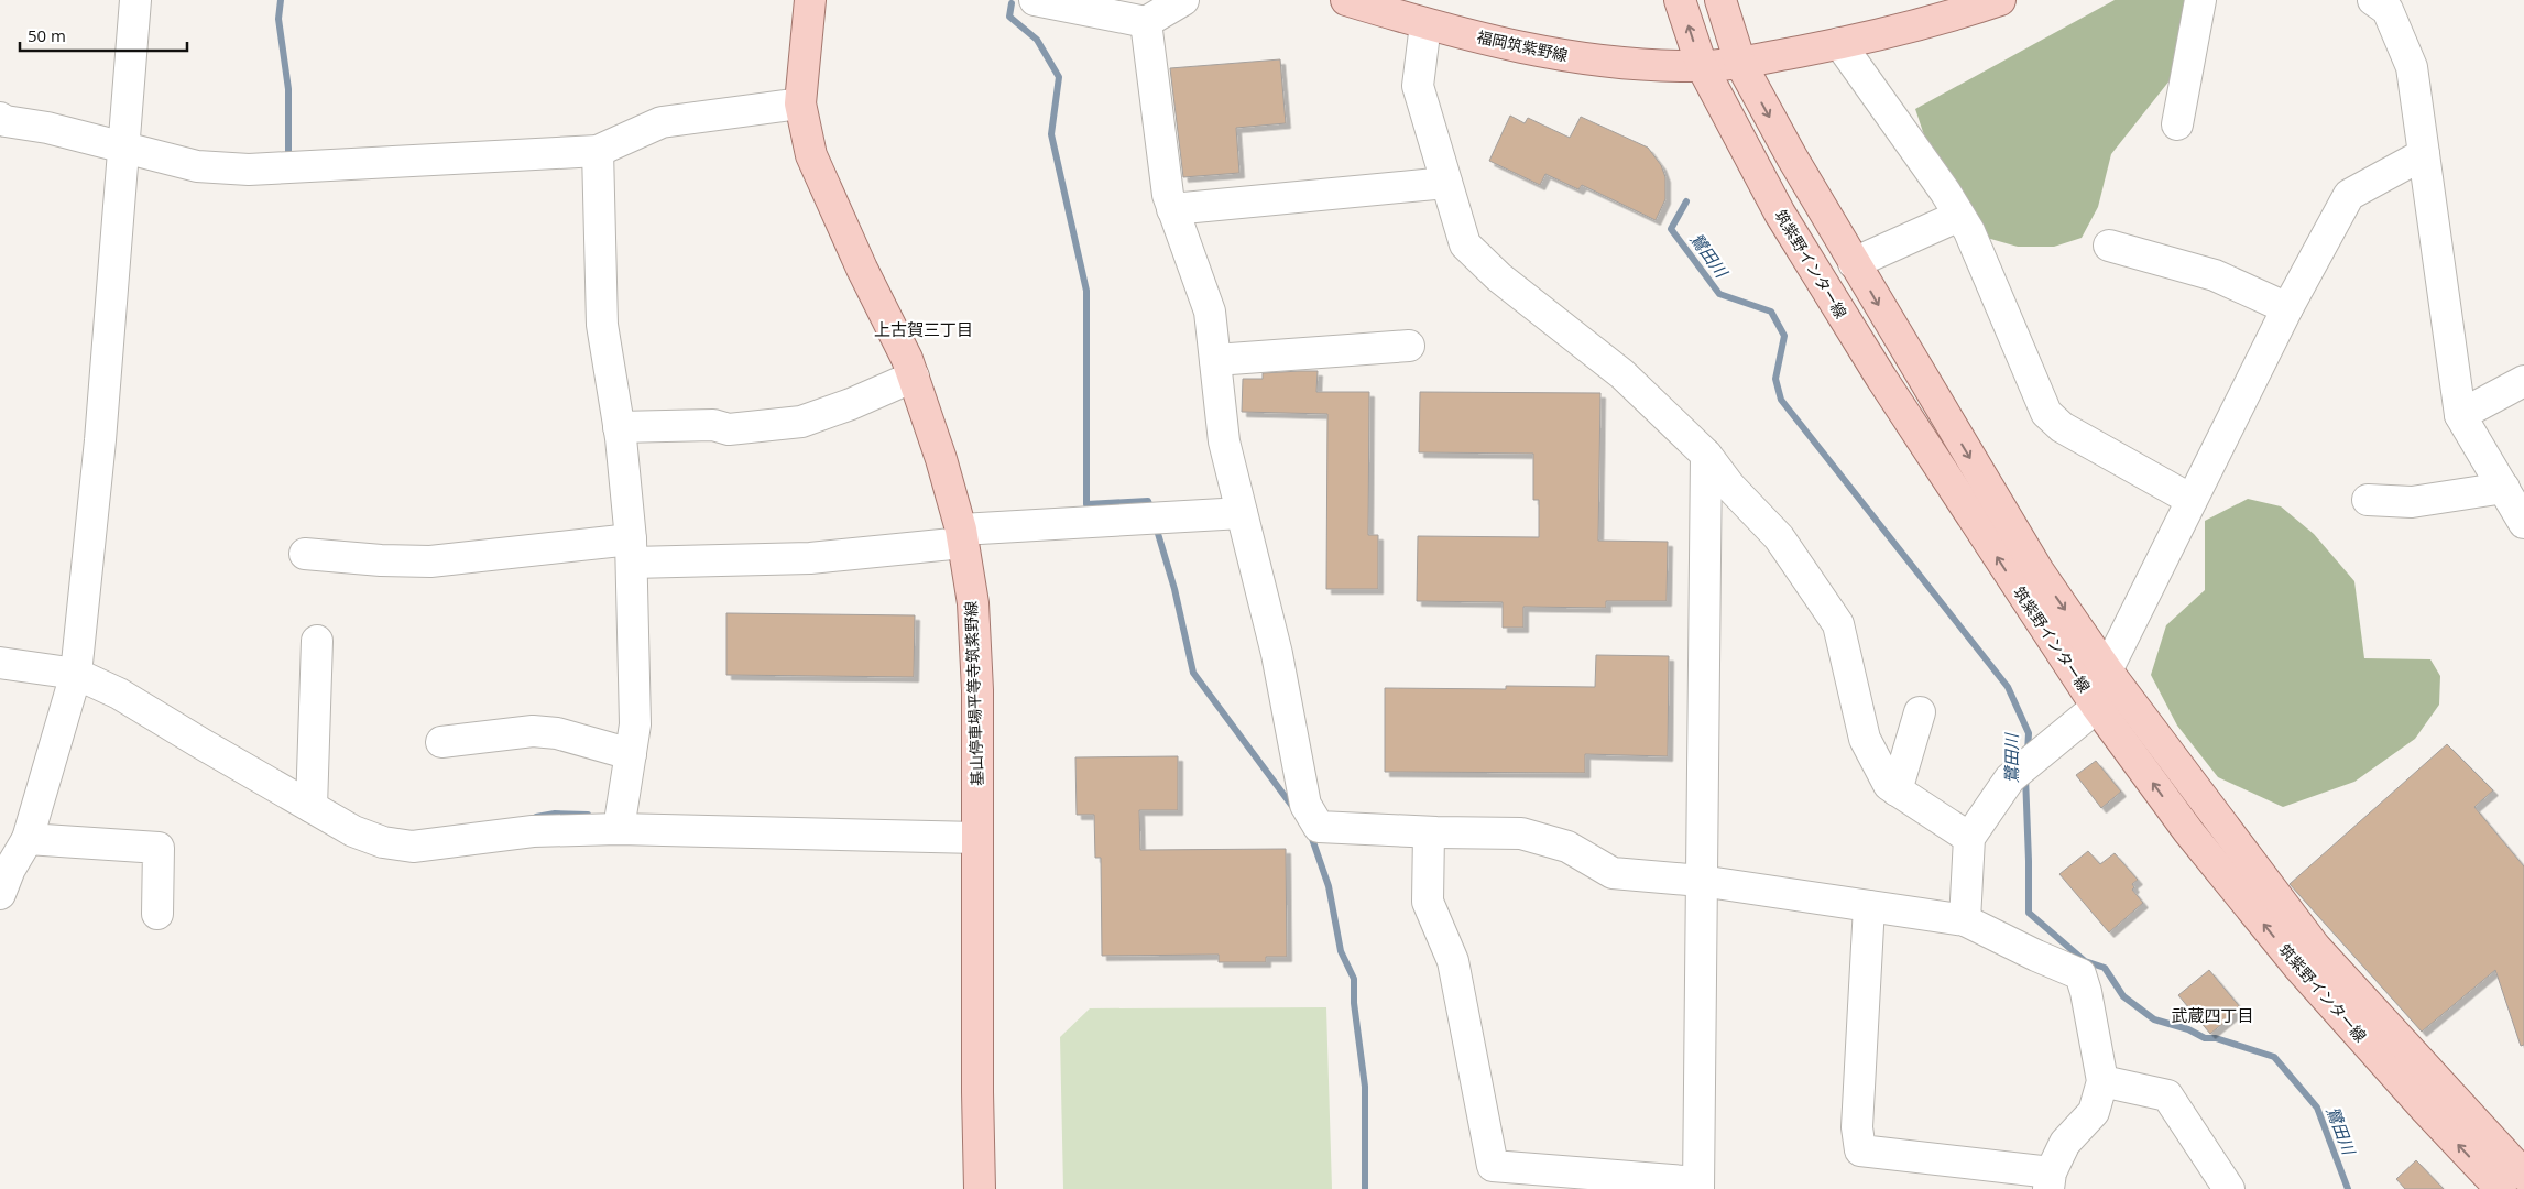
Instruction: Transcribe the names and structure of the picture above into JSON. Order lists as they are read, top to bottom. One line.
{"streets":{"main road":["福岡筑紫野線","筑紫野インター線","基山停車場平等寺筑紫野線"]},"crossings":[["福岡筑紫野線","筑紫野インター線"]],"districts":["上古賀三丁目","武蔵四丁目"],"water":["鷺田川"],"scale_bar":"50 m"}
